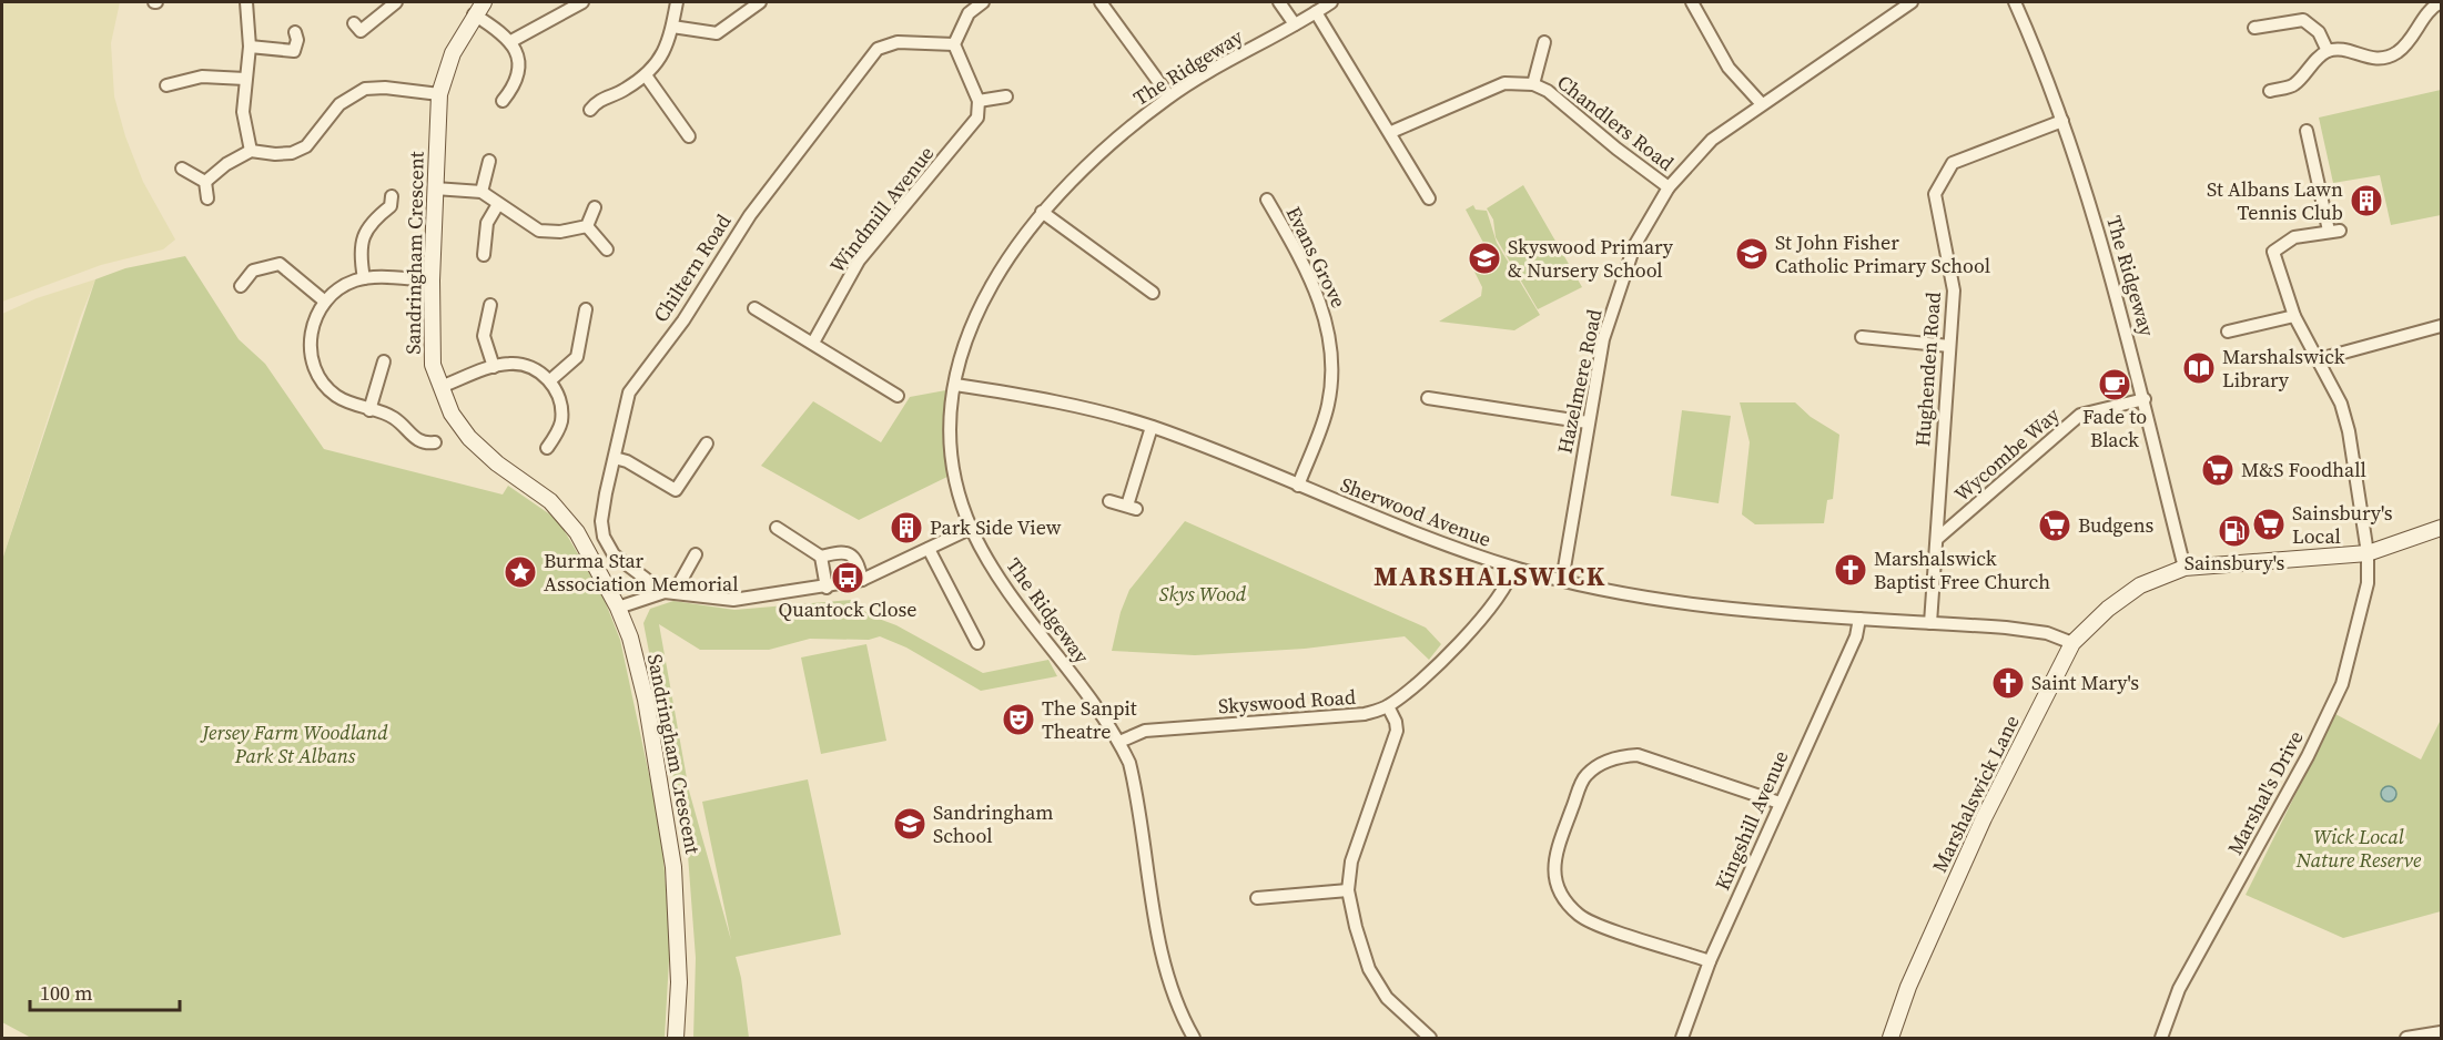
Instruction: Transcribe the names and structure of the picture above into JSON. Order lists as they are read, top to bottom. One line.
{"streets":{"street":["The Ridgeway","Chandlers Road","Windmill Avenue","Sandringham Crescent","Evans Grove","Chiltern Road","Hughenden Road","Hazelmere Road","Wycombe Way","Sherwood Avenue","Skyswood Road","Marshal's Drive","Marshalswick Lane","Kingshill Avenue"]},"crossings":[["The Ridgeway","Hughenden Road"],["The Ridgeway","Wycombe Way"],["The Ridgeway","Sherwood Avenue"],["The Ridgeway","Skyswood Road"],["The Ridgeway","Marshalswick Lane"],["Chandlers Road","Hazelmere Road"],["Evans Grove","Sherwood Avenue"],["Hughenden Road","Wycombe Way"],["Hughenden Road","Sherwood Avenue"],["Hazelmere Road","Sherwood Avenue"],["Sherwood Avenue","Skyswood Road"],["Sherwood Avenue","Marshalswick Lane"],["Sherwood Avenue","Kingshill Avenue"],["Marshal's Drive","Marshalswick Lane"]],"districts":["MARSHALSWICK"],"parks":["Skys Wood","Jersey Farm Woodland Park St Albans","Wick Local Nature Reserve"],"places":{"building":["St Albans Lawn Tennis Club","Park Side View"],"school or university":["St John Fisher Catholic Primary School","Skyswood Primary & Nursery School","Sandringham School"],"library":["Marshalswick Library"],"cafe":["Fade to Black"],"supermarket":["M&S Foodhall","Sainsbury's Local","Budgens"],"fuel station":["Sainsbury's"],"church":["Marshalswick Baptist Free Church","Saint Mary's"],"place":["Burma Star Association Memorial"],"bus stop":["Quantock Close"],"theatre":["The Sanpit Theatre"]},"scale_bar":"100 m"}
